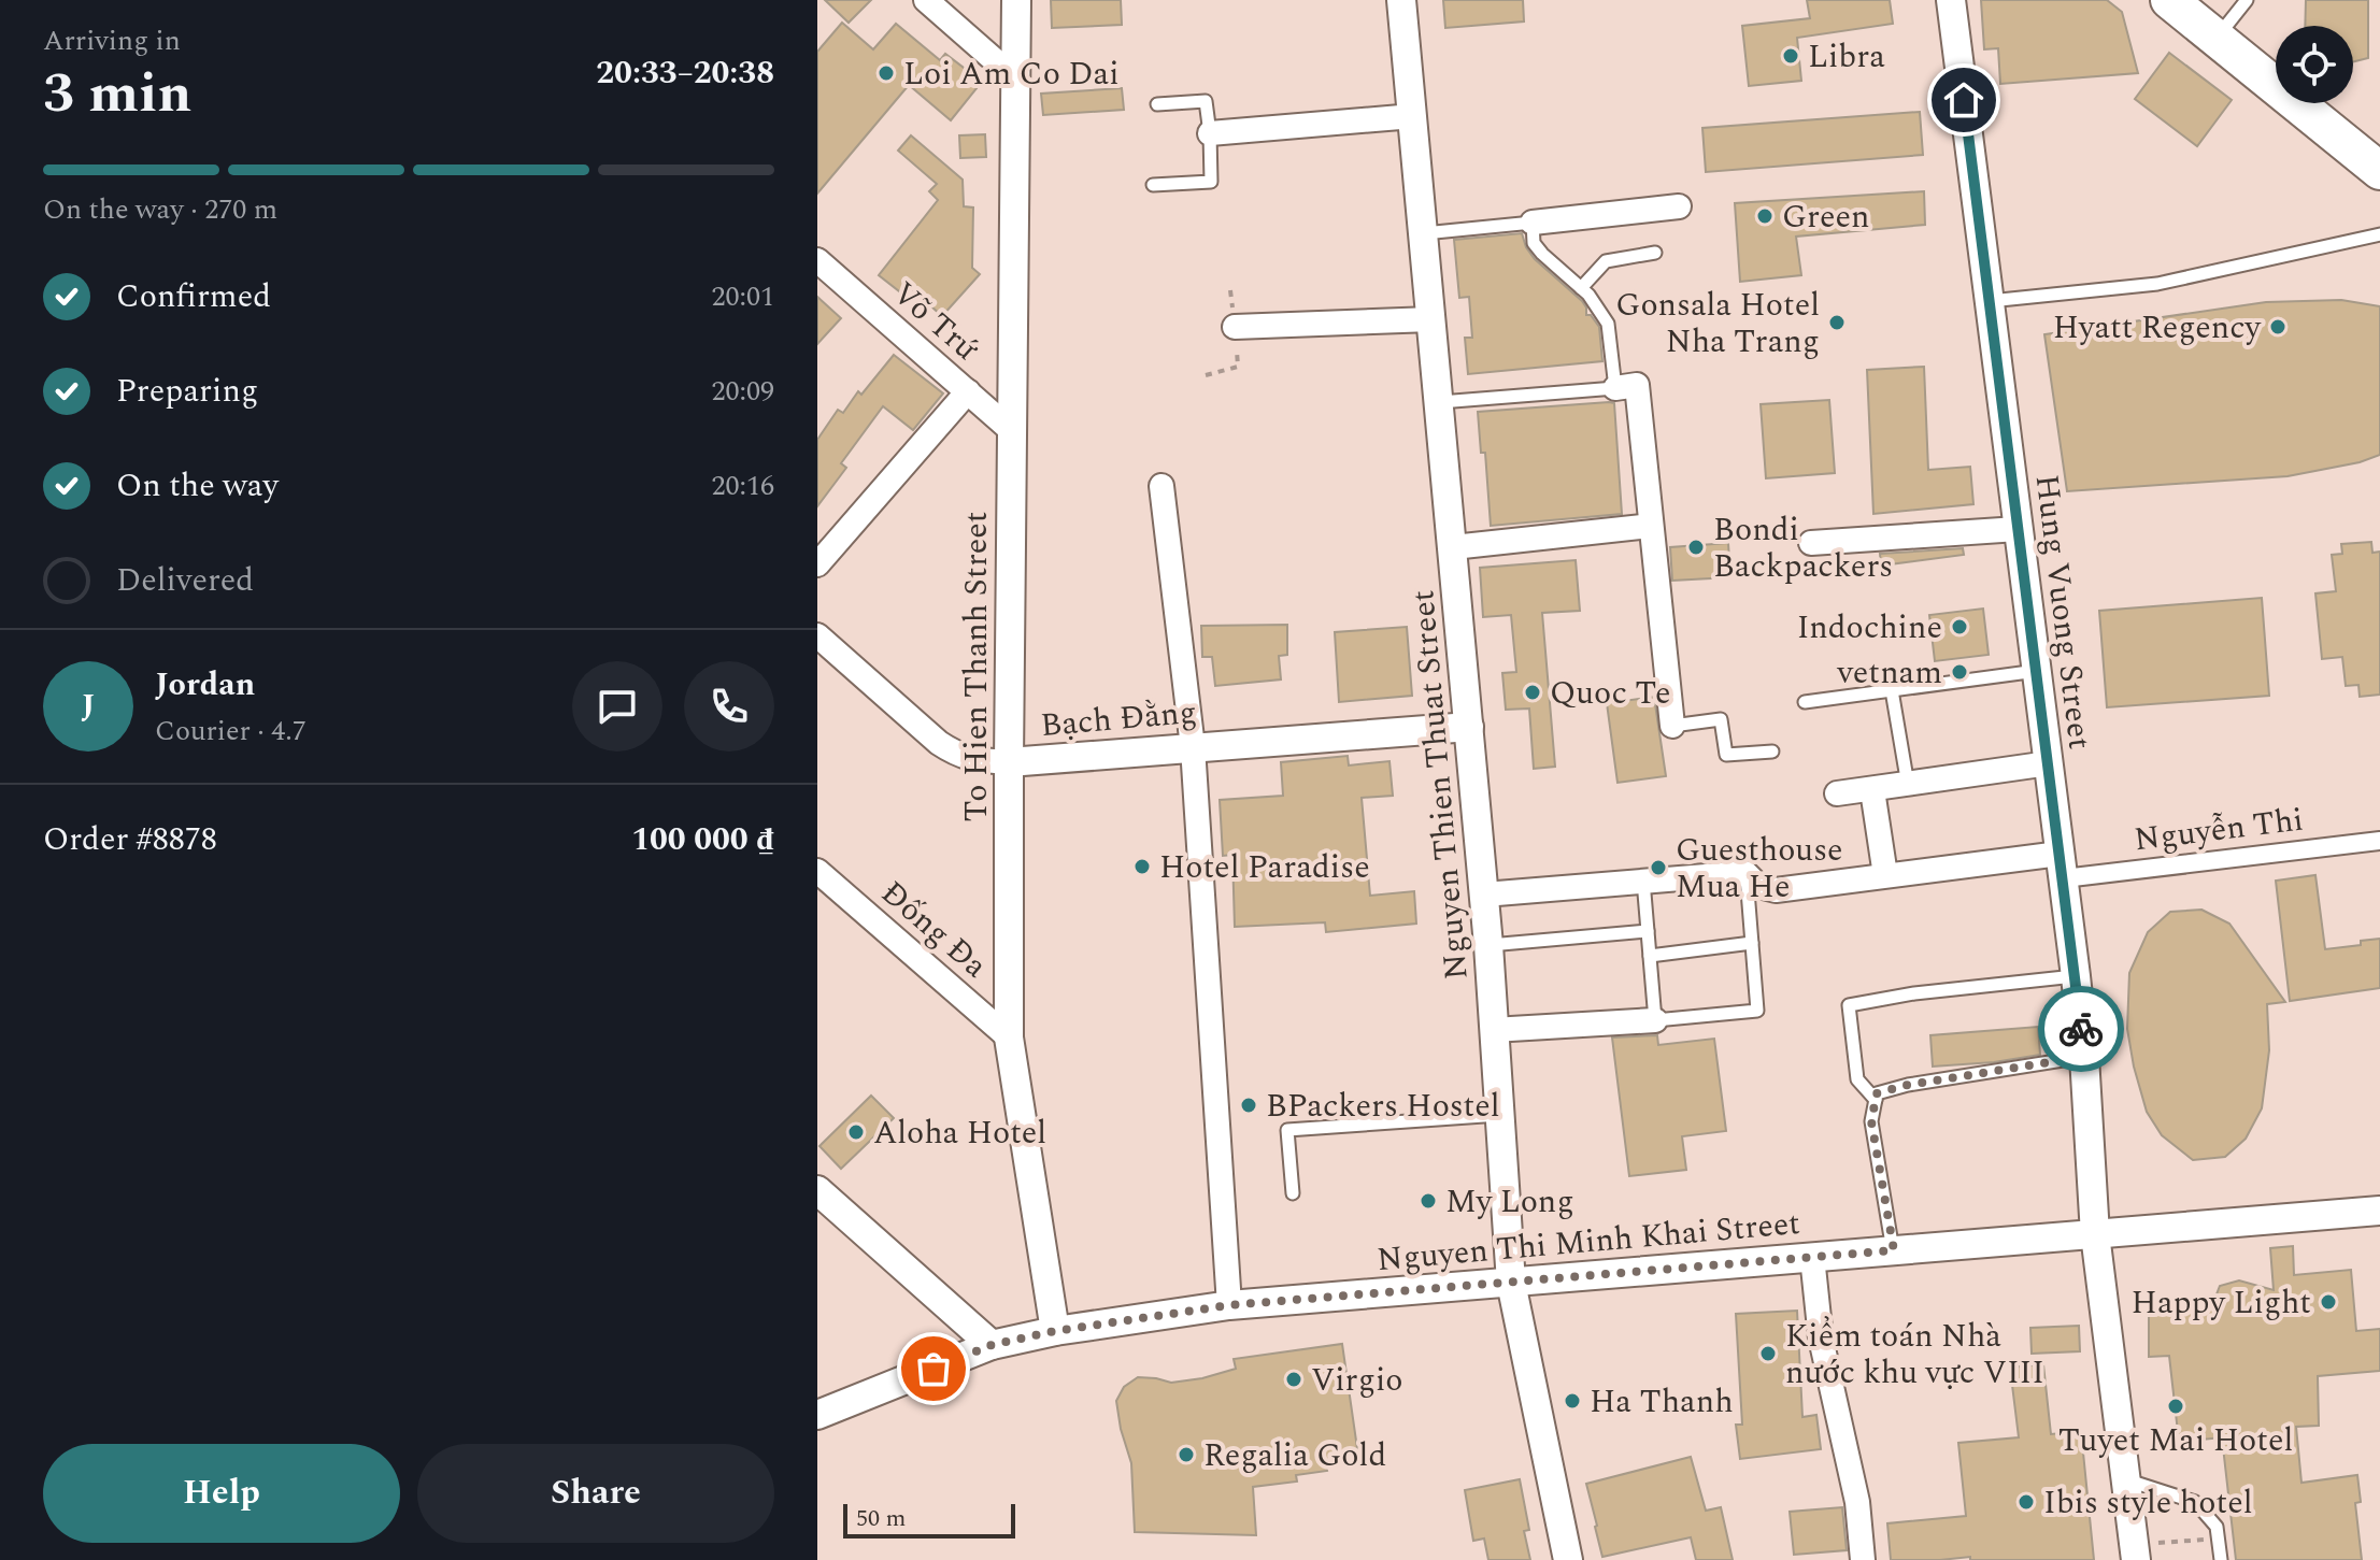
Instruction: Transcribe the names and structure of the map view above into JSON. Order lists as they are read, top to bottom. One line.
{"streets":{"street":["Võ Trứ","Hung Vuong Street","To Hien Thanh Street","Bạch Đằng","Nguyen Thien Thuat Street","Nguyễn Thi","Đống Đa","Nguyen Thi Minh Khai Street"]},"crossings":[["Võ Trứ","To Hien Thanh Street"],["Hung Vuong Street","Nguyễn Thi"],["Hung Vuong Street","Nguyen Thi Minh Khai Street"],["To Hien Thanh Street","Bạch Đằng"],["To Hien Thanh Street","Đống Đa"],["To Hien Thanh Street","Nguyen Thi Minh Khai Street"],["Bạch Đằng","Nguyen Thien Thuat Street"],["Nguyen Thien Thuat Street","Nguyen Thi Minh Khai Street"]],"places":["Libra","Loi Am Co Dai","Green","Gonsala Hotel Nha Trang","Hyatt Regency","Bondi Backpackers","Indochine","vetnam","Quoc Te","Hotel Paradise","Guesthouse Mua He","BPackers Hostel","Aloha Hotel","My Long","Happy Light","Kiểm toán Nhà nước khu vực VIII","Virgio","Ha Thanh","Tuyet Mai Hotel","Regalia Gold","Ibis style hotel"],"scale_bar":"50 m","page":{"heading":["3 min","Arriving in","20:33–20:38"],"panel":["Jordan","Courier · 4.7","Order #8878","100 000 ₫"],"bar":"On the way · 270 m","list":[["Confirmed","20:01"],["Preparing","20:09"],["On the way","20:16"],"Delivered"],"round":"J","buttons":["Help","Share"],"scale":"50 m"}}
